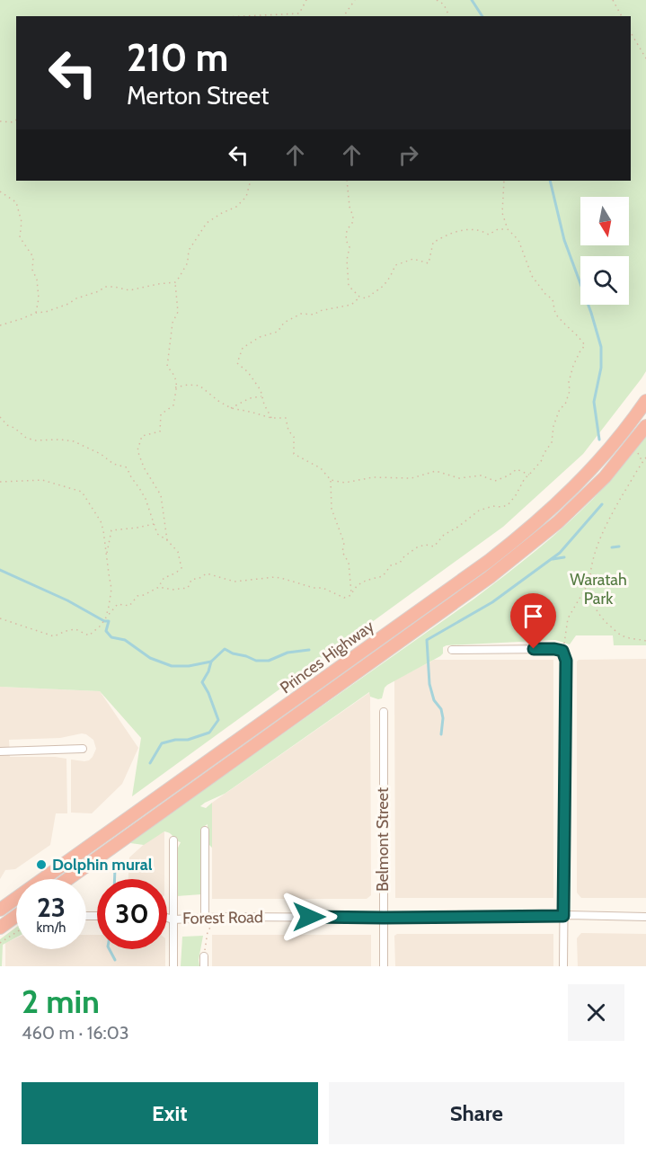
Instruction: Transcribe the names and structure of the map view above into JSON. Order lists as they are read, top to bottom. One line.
{"streets":{"highway":["Princes Highway"],"street":["Belmont Street","Forest Road"]},"crossings":[["Belmont Street","Forest Road"]],"parks":["Waratah Park"],"places":["Dolphin mural"],"north":"bottom","page":{"turn":["210 m","Merton Street"],"speed":"23 km/h","limit":"30","heading":["2 min","460 m · 16:03"],"buttons":["Exit","Share"]}}
